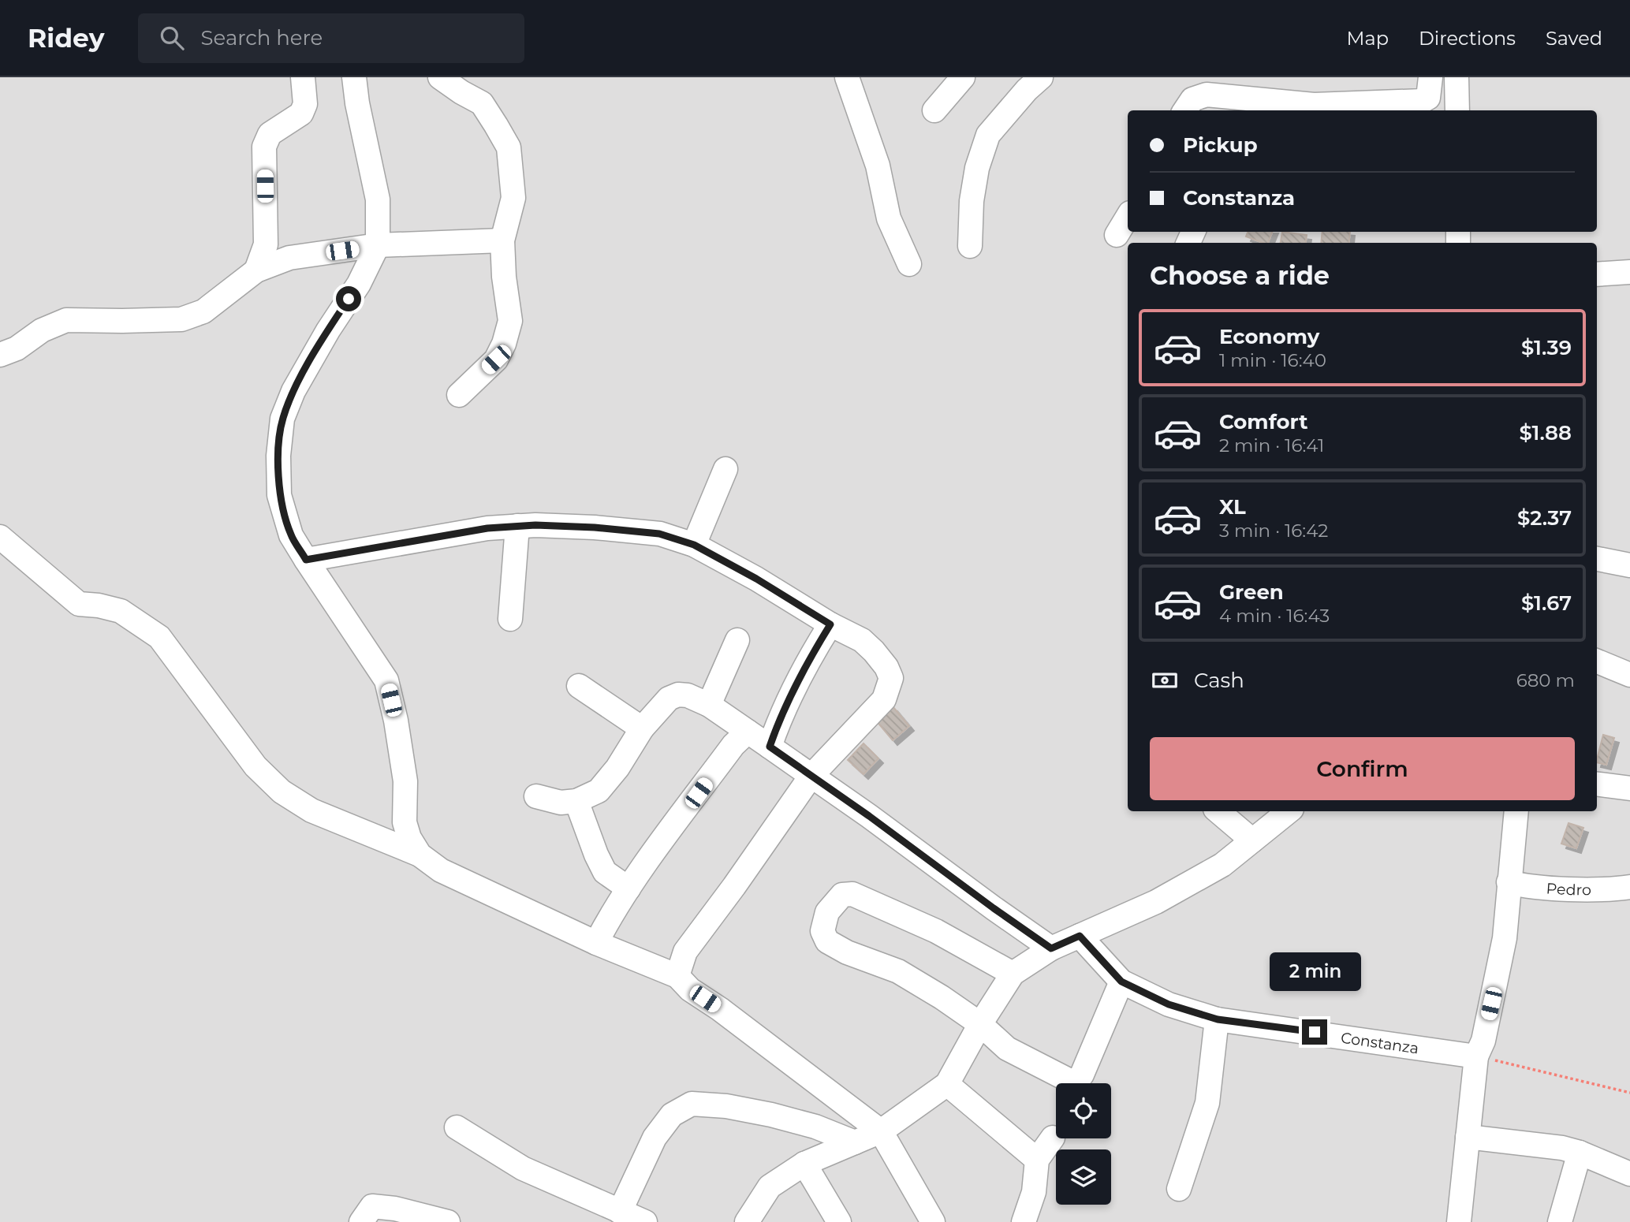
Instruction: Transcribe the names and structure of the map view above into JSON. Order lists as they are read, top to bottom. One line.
{"streets":{"street":["Pedro","Constanza"]},"page":{"header":"Ridey","search":"Search here","nav":["Map","Directions","Saved"],"banner":["Pickup","Constanza"],"heading":"Choose a ride","list":[{"name":"Economy","note":"1 min · 16:40","value":"$1.39"},{"name":"Comfort","note":"2 min · 16:41","value":"$1.88"},{"name":"XL","note":"3 min · 16:42","value":"$2.37"},{"name":"Green","note":"4 min · 16:43","value":"$1.67"}],"pay":["Cash","680 m"],"buttons":"Confirm","bubble":"2 min"}}
